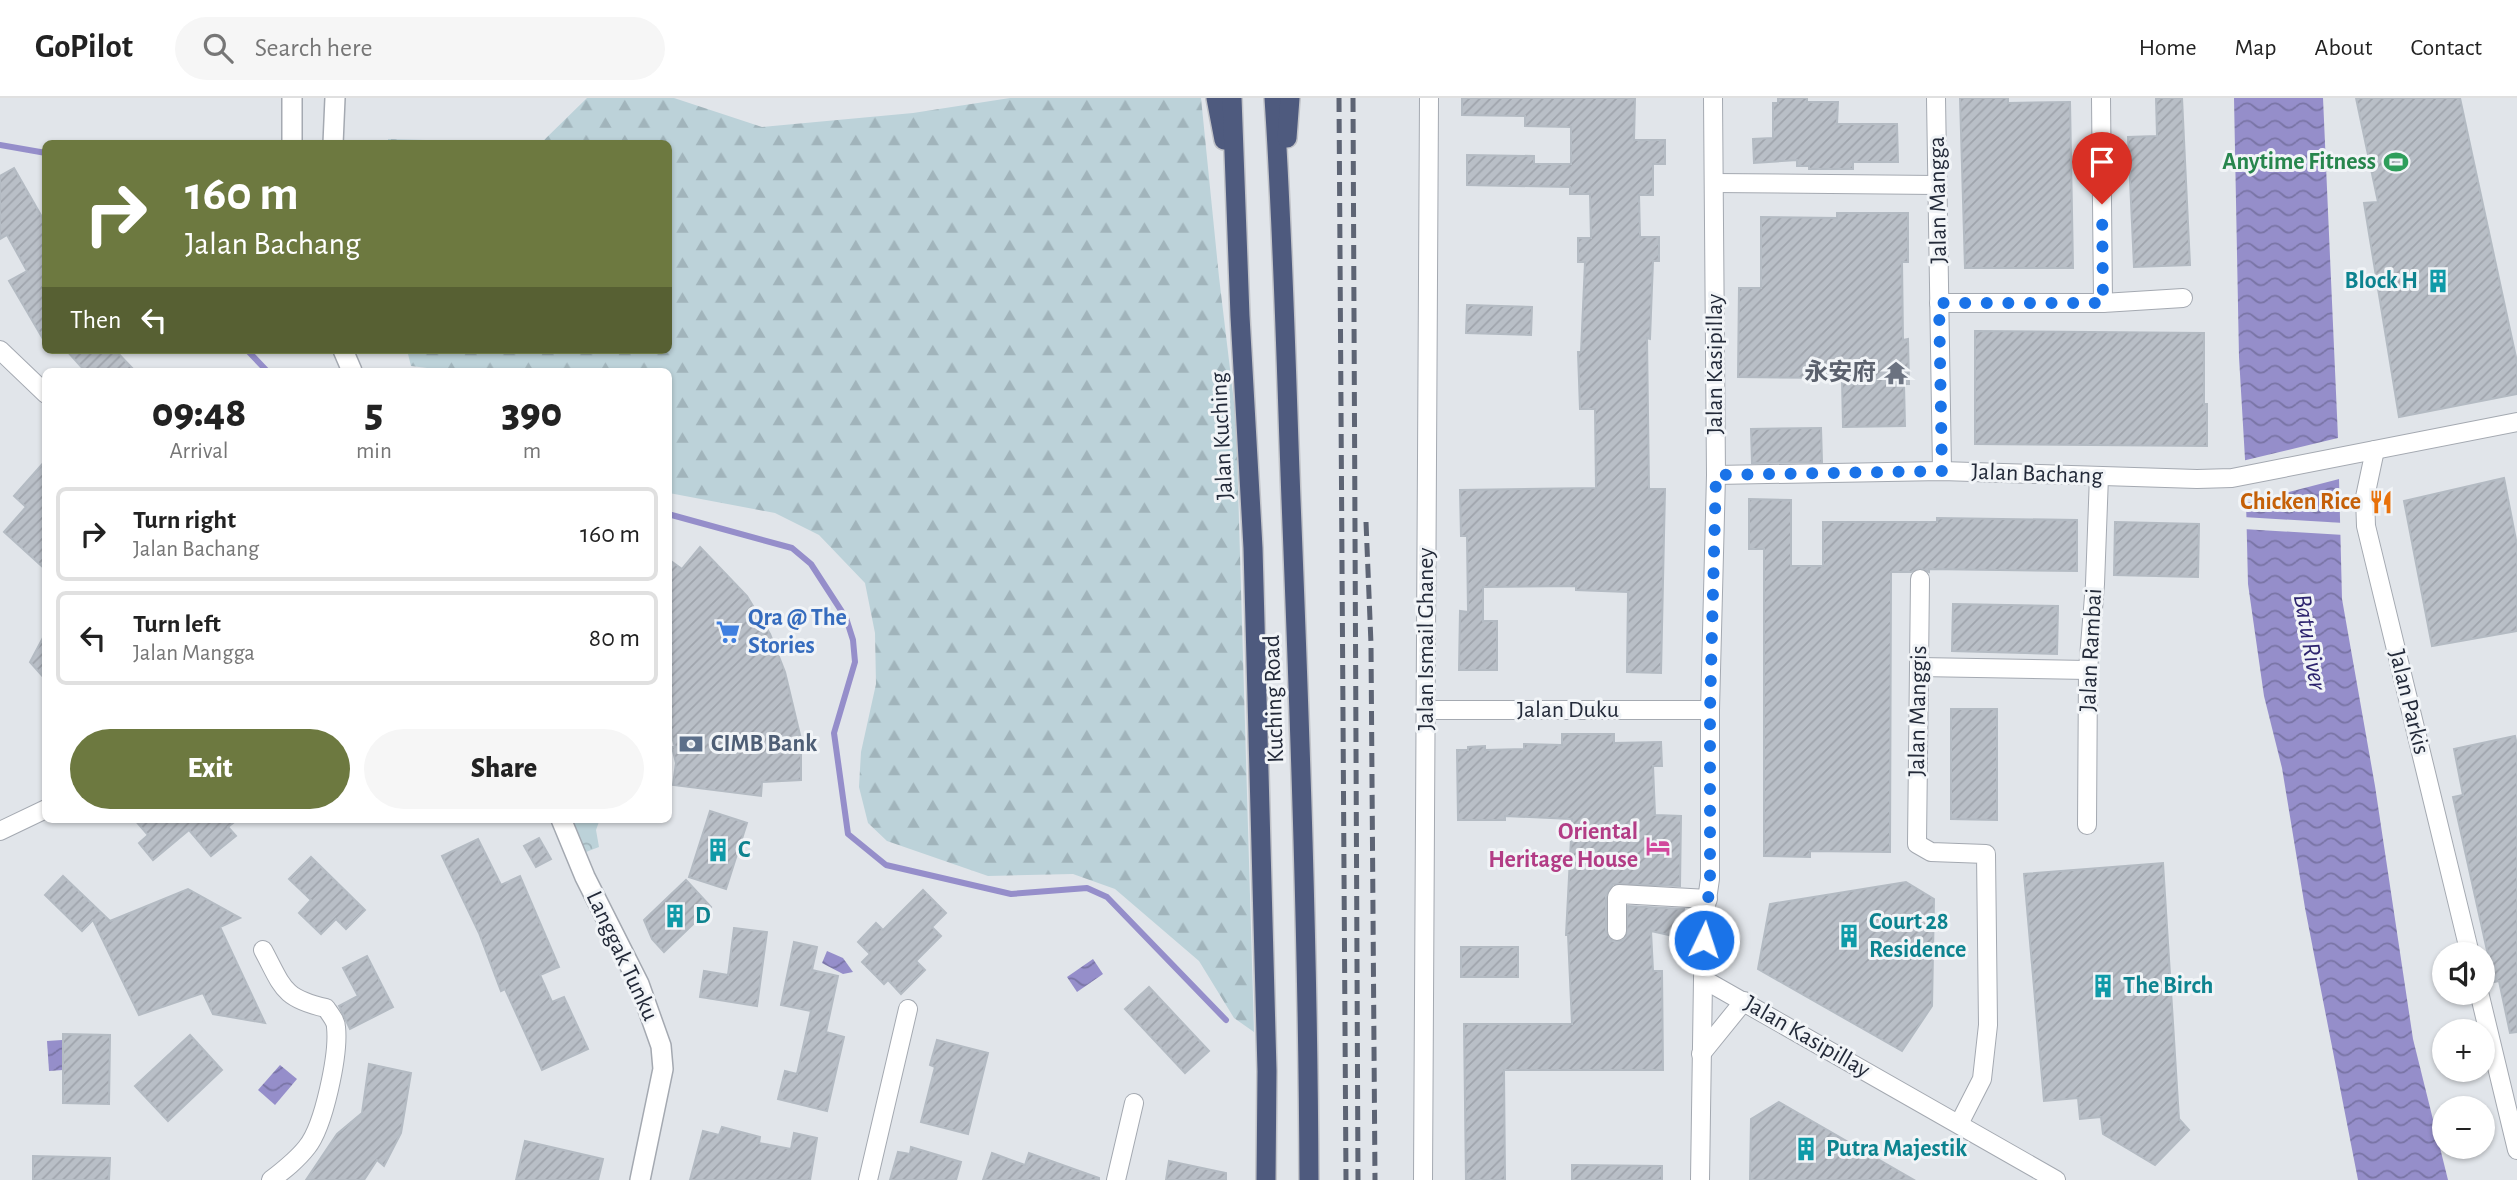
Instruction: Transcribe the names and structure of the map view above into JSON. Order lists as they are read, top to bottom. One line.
{"streets":{"highway":["Jalan Kuching","Kuching Road"],"street":["Jalan Mangga","Jalan Kasipillay","Jalan Bachang","Jalan Ismail Ghaney","Jalan Rambai","Jalan Parkis","Jalan Duku","Jalan Manggis","Langgak Tunku"]},"crossings":[["Jalan Mangga","Jalan Bachang"],["Jalan Kasipillay","Jalan Bachang"],["Jalan Kasipillay","Jalan Duku"],["Jalan Kasipillay","Jalan Manggis"],["Jalan Bachang","Jalan Rambai"],["Jalan Bachang","Jalan Parkis"],["Jalan Ismail Ghaney","Jalan Duku"]],"water":["Batu River"],"places":{"sports":["Anytime Fitness"],"building":["Block H","C","D","Court 28 Residence","The Birch","Putra Majestik"],"temple":["永安府"],"restaurant":["Chicken Rice"],"supermarket":["Qra @ The Stories"],"bank":["CIMB Bank"],"hotel":["Oriental Heritage House"]},"page":{"header":"GoPilot","search":"Search here","nav":["Home","Map","About","Contact"],"turn":["160 m","Jalan Bachang"],"then":"Then","eta":["09:48","Arrival","5","min","390","m"],"list":[{"name":"Turn right","note":"Jalan Bachang","value":"160 m"},{"name":"Turn left","note":"Jalan Mangga","value":"80 m"}],"buttons":["Exit","Share"],"map_buttons":["+","−"]}}
